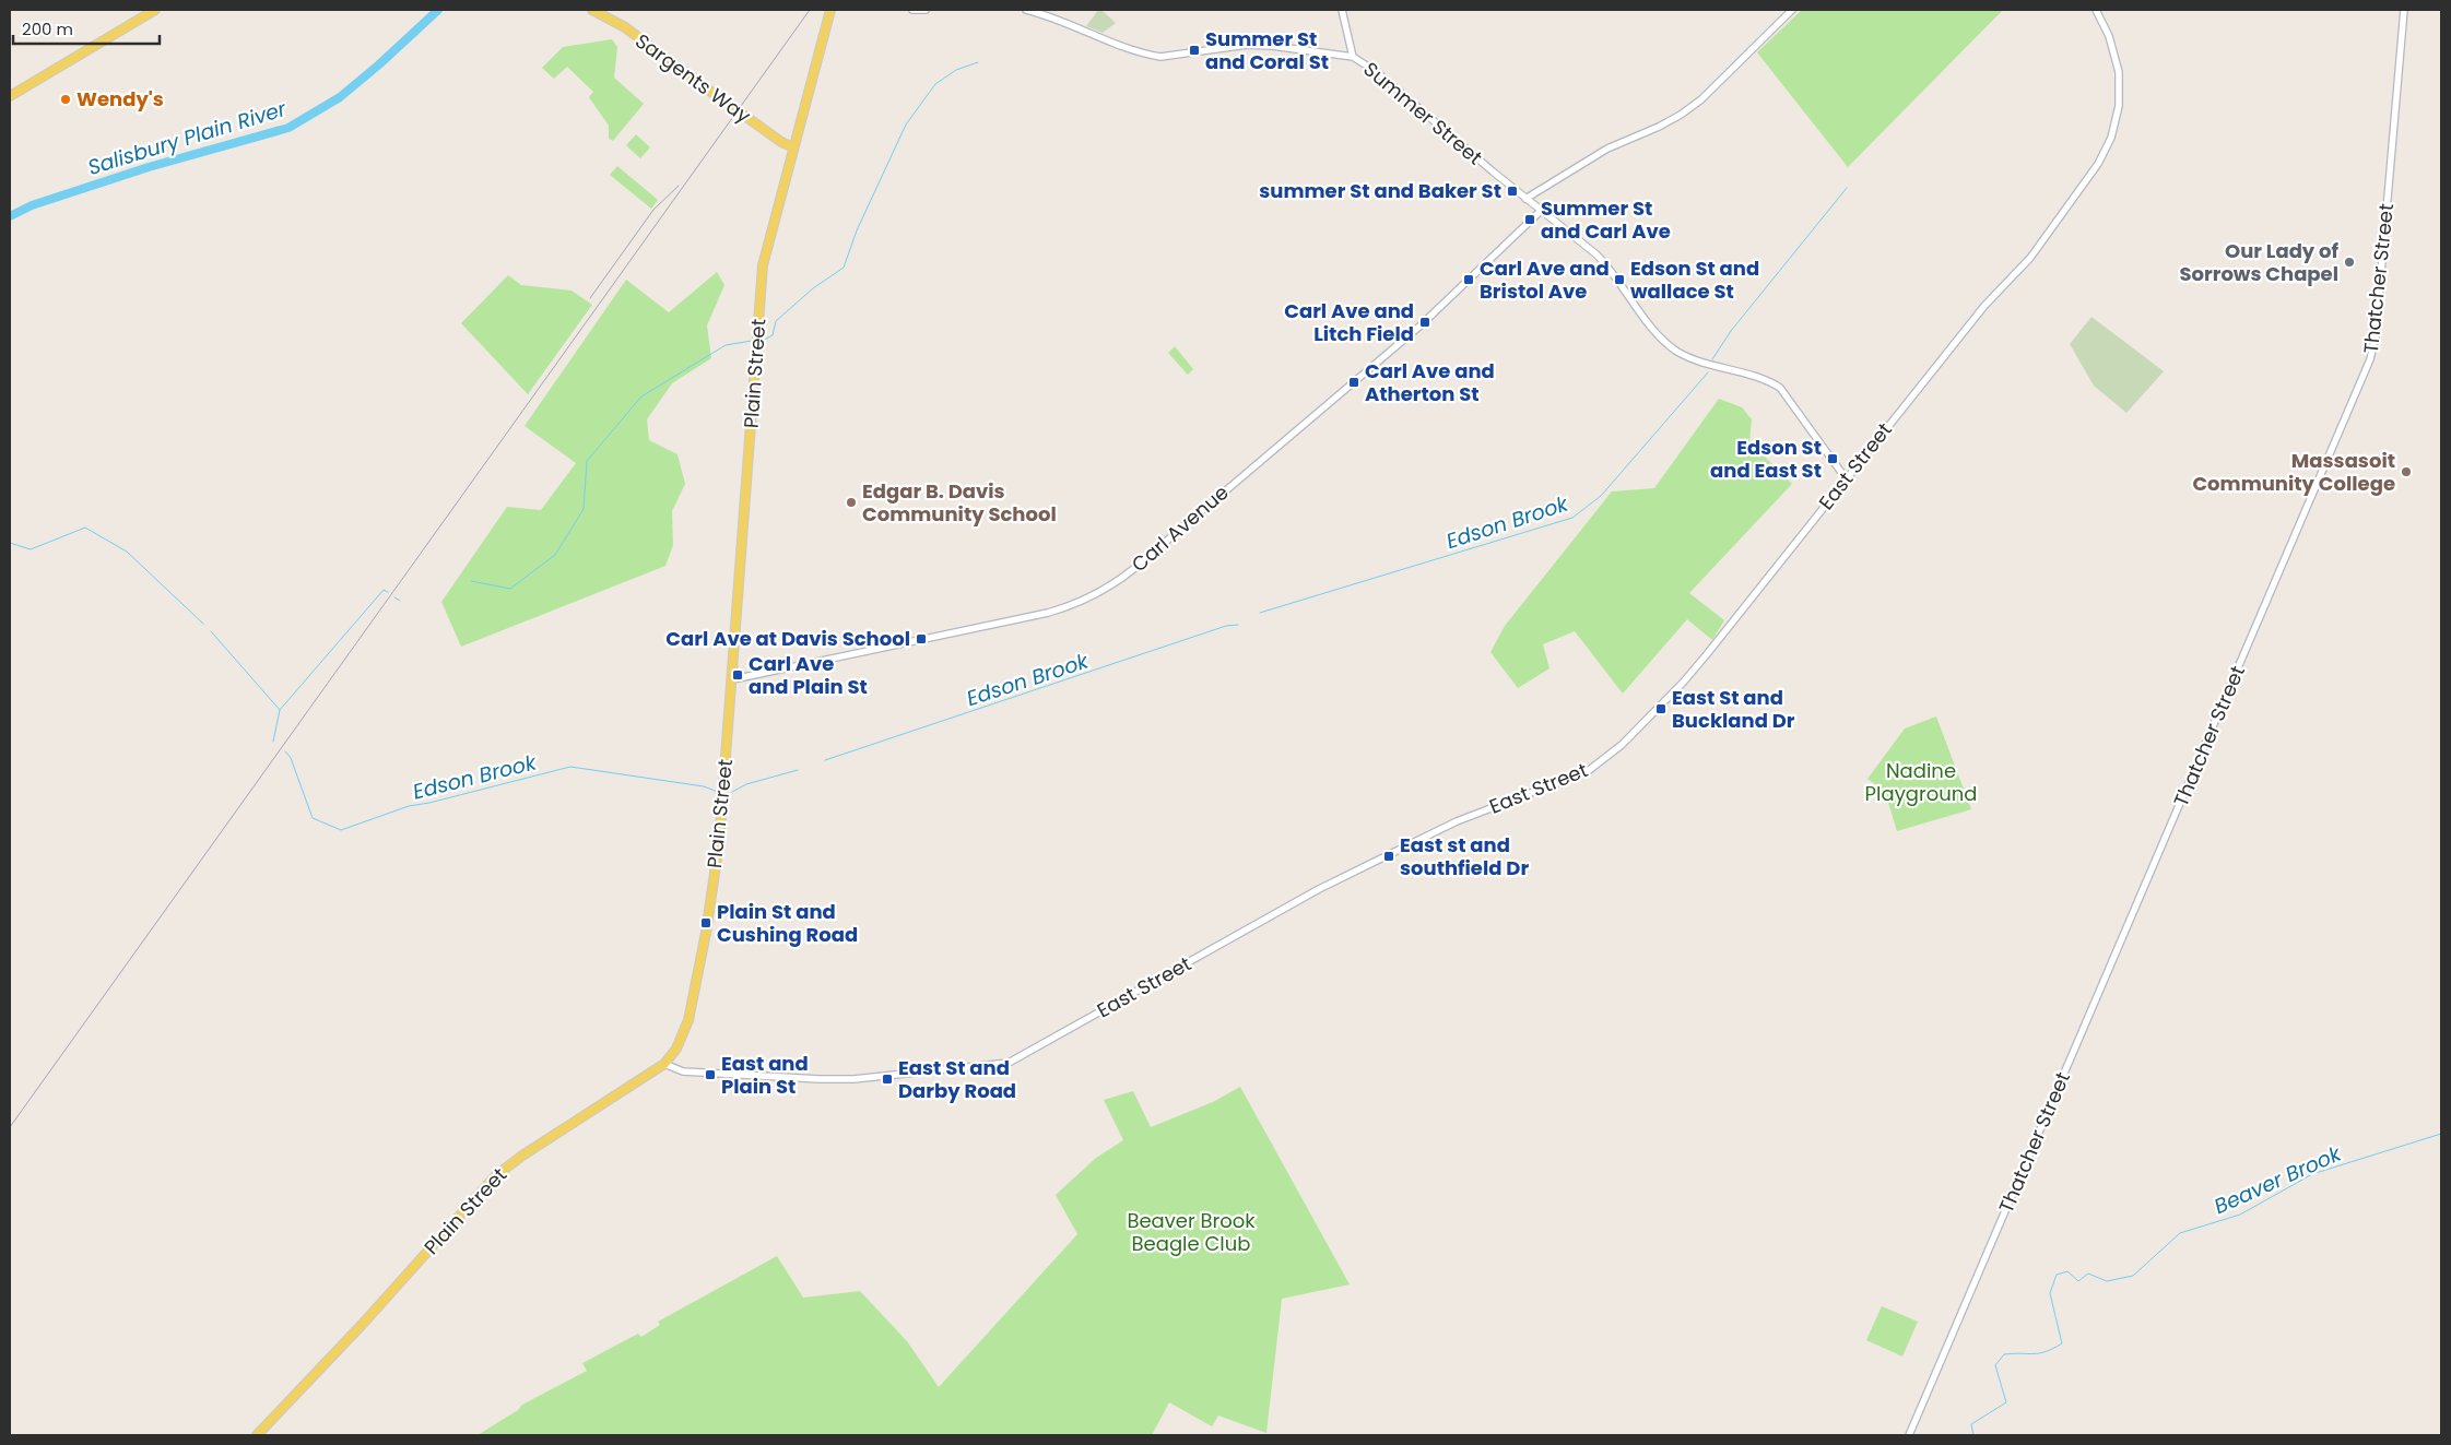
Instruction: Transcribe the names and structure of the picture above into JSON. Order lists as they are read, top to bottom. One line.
{"streets":{"main road":["Sargents Way","Plain Street"],"street":["Summer Street","Thatcher Street","East Street","Carl Avenue"]},"crossings":[["Sargents Way","Plain Street"],["Summer Street","East Street"],["Summer Street","Carl Avenue"],["Plain Street","East Street"],["Plain Street","Carl Avenue"]],"water":["Salisbury Plain River","Edson Brook","Beaver Brook"],"parks":["Nadine Playground","Beaver Brook Beagle Club"],"places":{"transit":["Summer St and Coral St","summer St and Baker St","Summer St and Carl Ave","Carl Ave and Bristol Ave","Edson St and wallace St","Carl Ave and Litch Field","Carl Ave and Atherton St","Edson St and East St","Carl Ave at Davis School","Carl Ave and Plain St","East St and Buckland Dr","East st and southfield Dr","Plain St and Cushing Road","East and Plain St","East St and Darby Road"],"other":["Wendy's","Our Lady of Sorrows Chapel","Massasoit Community College","Edgar B. Davis Community School"]},"scale_bar":"200 m"}
